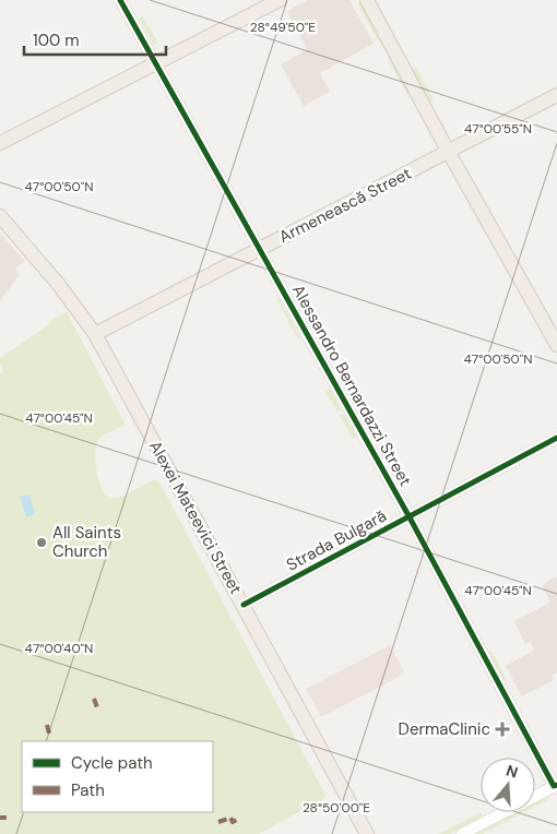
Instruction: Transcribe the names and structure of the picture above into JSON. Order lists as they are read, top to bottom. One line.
{"streets":{"main road":["Armenească Street","Alexei Mateevici Street"],"street":["Alessandro Bernardazzi Street","Strada Bulgară"]},"crossings":[["Armenească Street","Alessandro Bernardazzi Street"],["Armenească Street","Alexei Mateevici Street"],["Alessandro Bernardazzi Street","Strada Bulgară"],["Alexei Mateevici Street","Strada Bulgară"]],"places":{"other":["All Saints Church"],"health":["DermaClinic"]},"legend":["Cycle path","Path"],"scale_bar":"100 m","north":"top","coordinates":["28°49'50\"E","47°00'55\"N","47°00'50\"N","47°00'45\"N","47°00'40\"N","28°50'00\"E"]}
